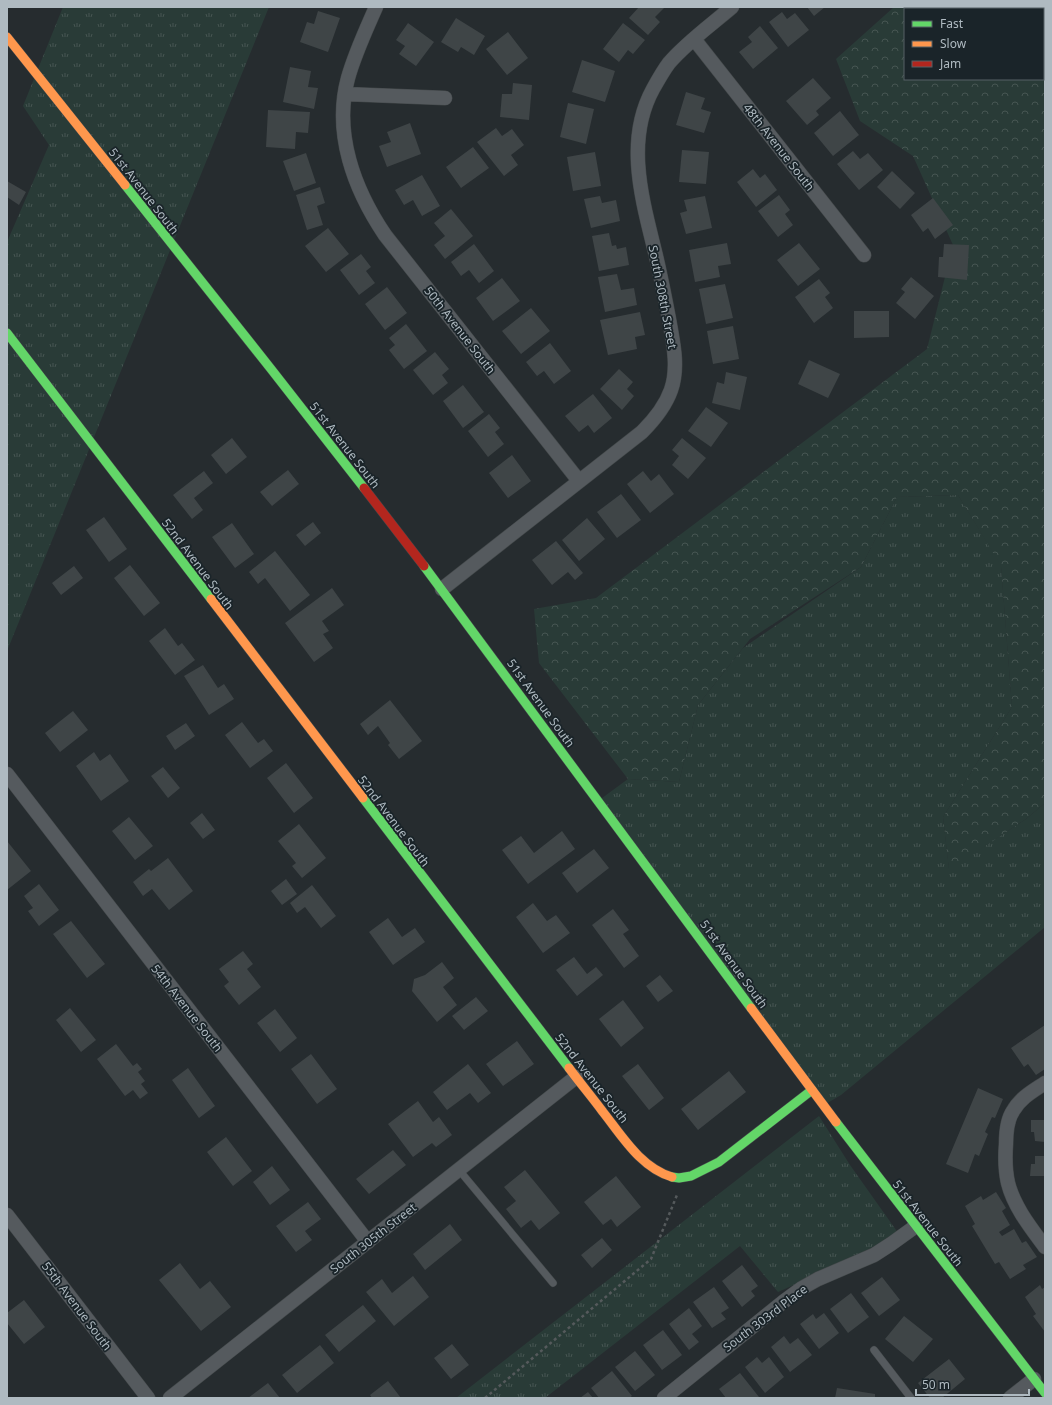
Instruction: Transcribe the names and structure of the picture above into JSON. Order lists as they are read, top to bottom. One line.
{"streets":{"main road":["51st Avenue South","52nd Avenue South"],"street":["48th Avenue South","South 308th Street","50th Avenue South","54th Avenue South","South 305th Street","55th Avenue South","South 303rd Place"]},"crossings":[["48th Avenue South","South 308th Street"],["51st Avenue South","South 308th Street"],["51st Avenue South","52nd Avenue South"],["51st Avenue South","South 303rd Place"],["South 308th Street","50th Avenue South"],["52nd Avenue South","South 305th Street"],["54th Avenue South","South 305th Street"]],"legend":["Fast","Slow","Jam"],"scale_bar":"50 m"}
